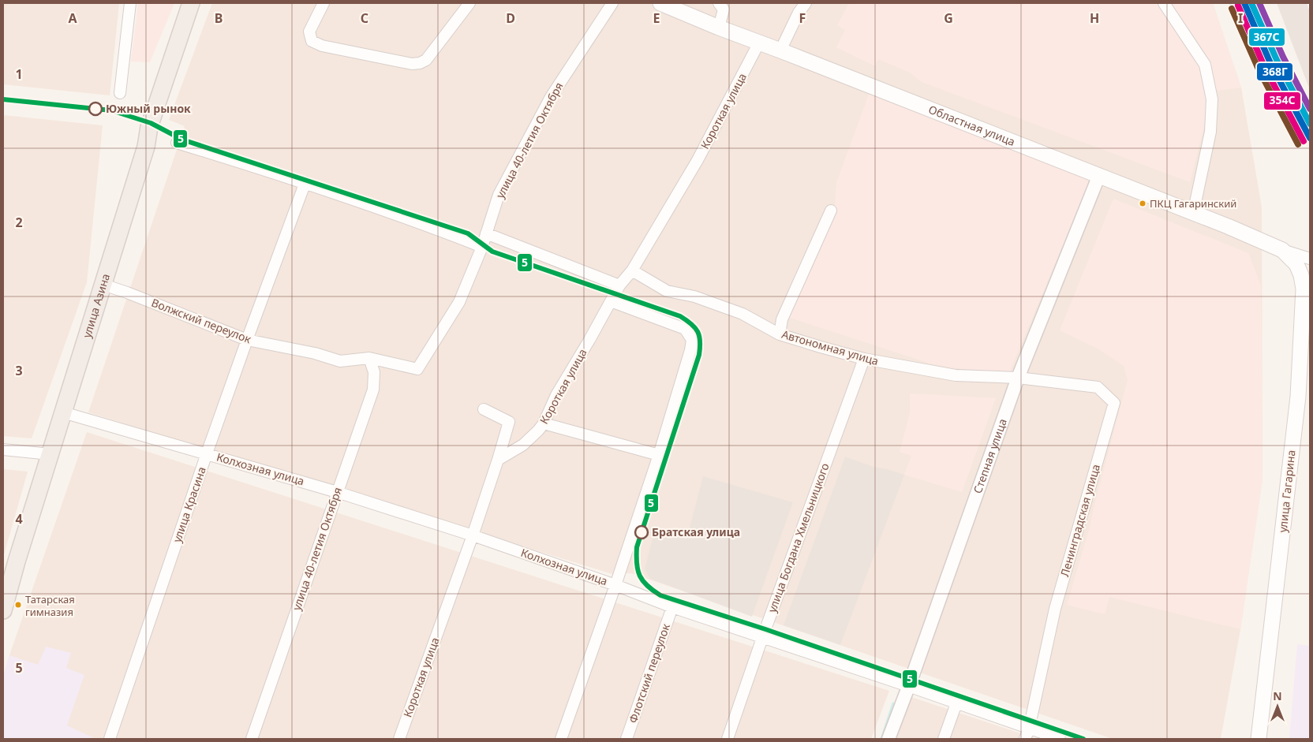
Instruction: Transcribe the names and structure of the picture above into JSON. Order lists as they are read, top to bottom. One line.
{"streets":{"main road":["Областная улица","улица Азина","улица Гагарина"],"street":["Короткая улица","улица 40-летия Октября","Волжский переулок","Автономная улица","Степная улица","Колхозная улица","улица Красина","Ленинградская улица","улица Богдана Хмельницкого","Флотский переулок"]},"crossings":[["Короткая улица","Областная улица"],["Короткая улица","Автономная улица"],["Короткая улица","Колхозная улица"],["Областная улица","Степная улица"],["Областная улица","улица Гагарина"],["улица 40-летия Октября","Волжский переулок"],["улица 40-летия Октября","Колхозная улица"],["улица Азина","Волжский переулок"],["улица Азина","Колхозная улица"],["Волжский переулок","улица Красина"],["Автономная улица","Степная улица"],["Автономная улица","Ленинградская улица"],["Автономная улица","улица Богдана Хмельницкого"],["Степная улица","Колхозная улица"],["Степная улица","Ленинградская улица"],["Колхозная улица","улица Красина"],["Колхозная улица","Ленинградская улица"],["Колхозная улица","улица Богдана Хмельницкого"],["Колхозная улица","Флотский переулок"]],"places":["Южный рынок","ПКЦ Гагаринский","Братская улица","Татарская гимназия"],"lines":["transit line 368Г","transit line 367С","transit line 354С","transit line 5"],"north":"top","grid":{"columns":["A","B","C","D","E","F","G","H","I"],"rows":["1","2","3","4","5"]}}
